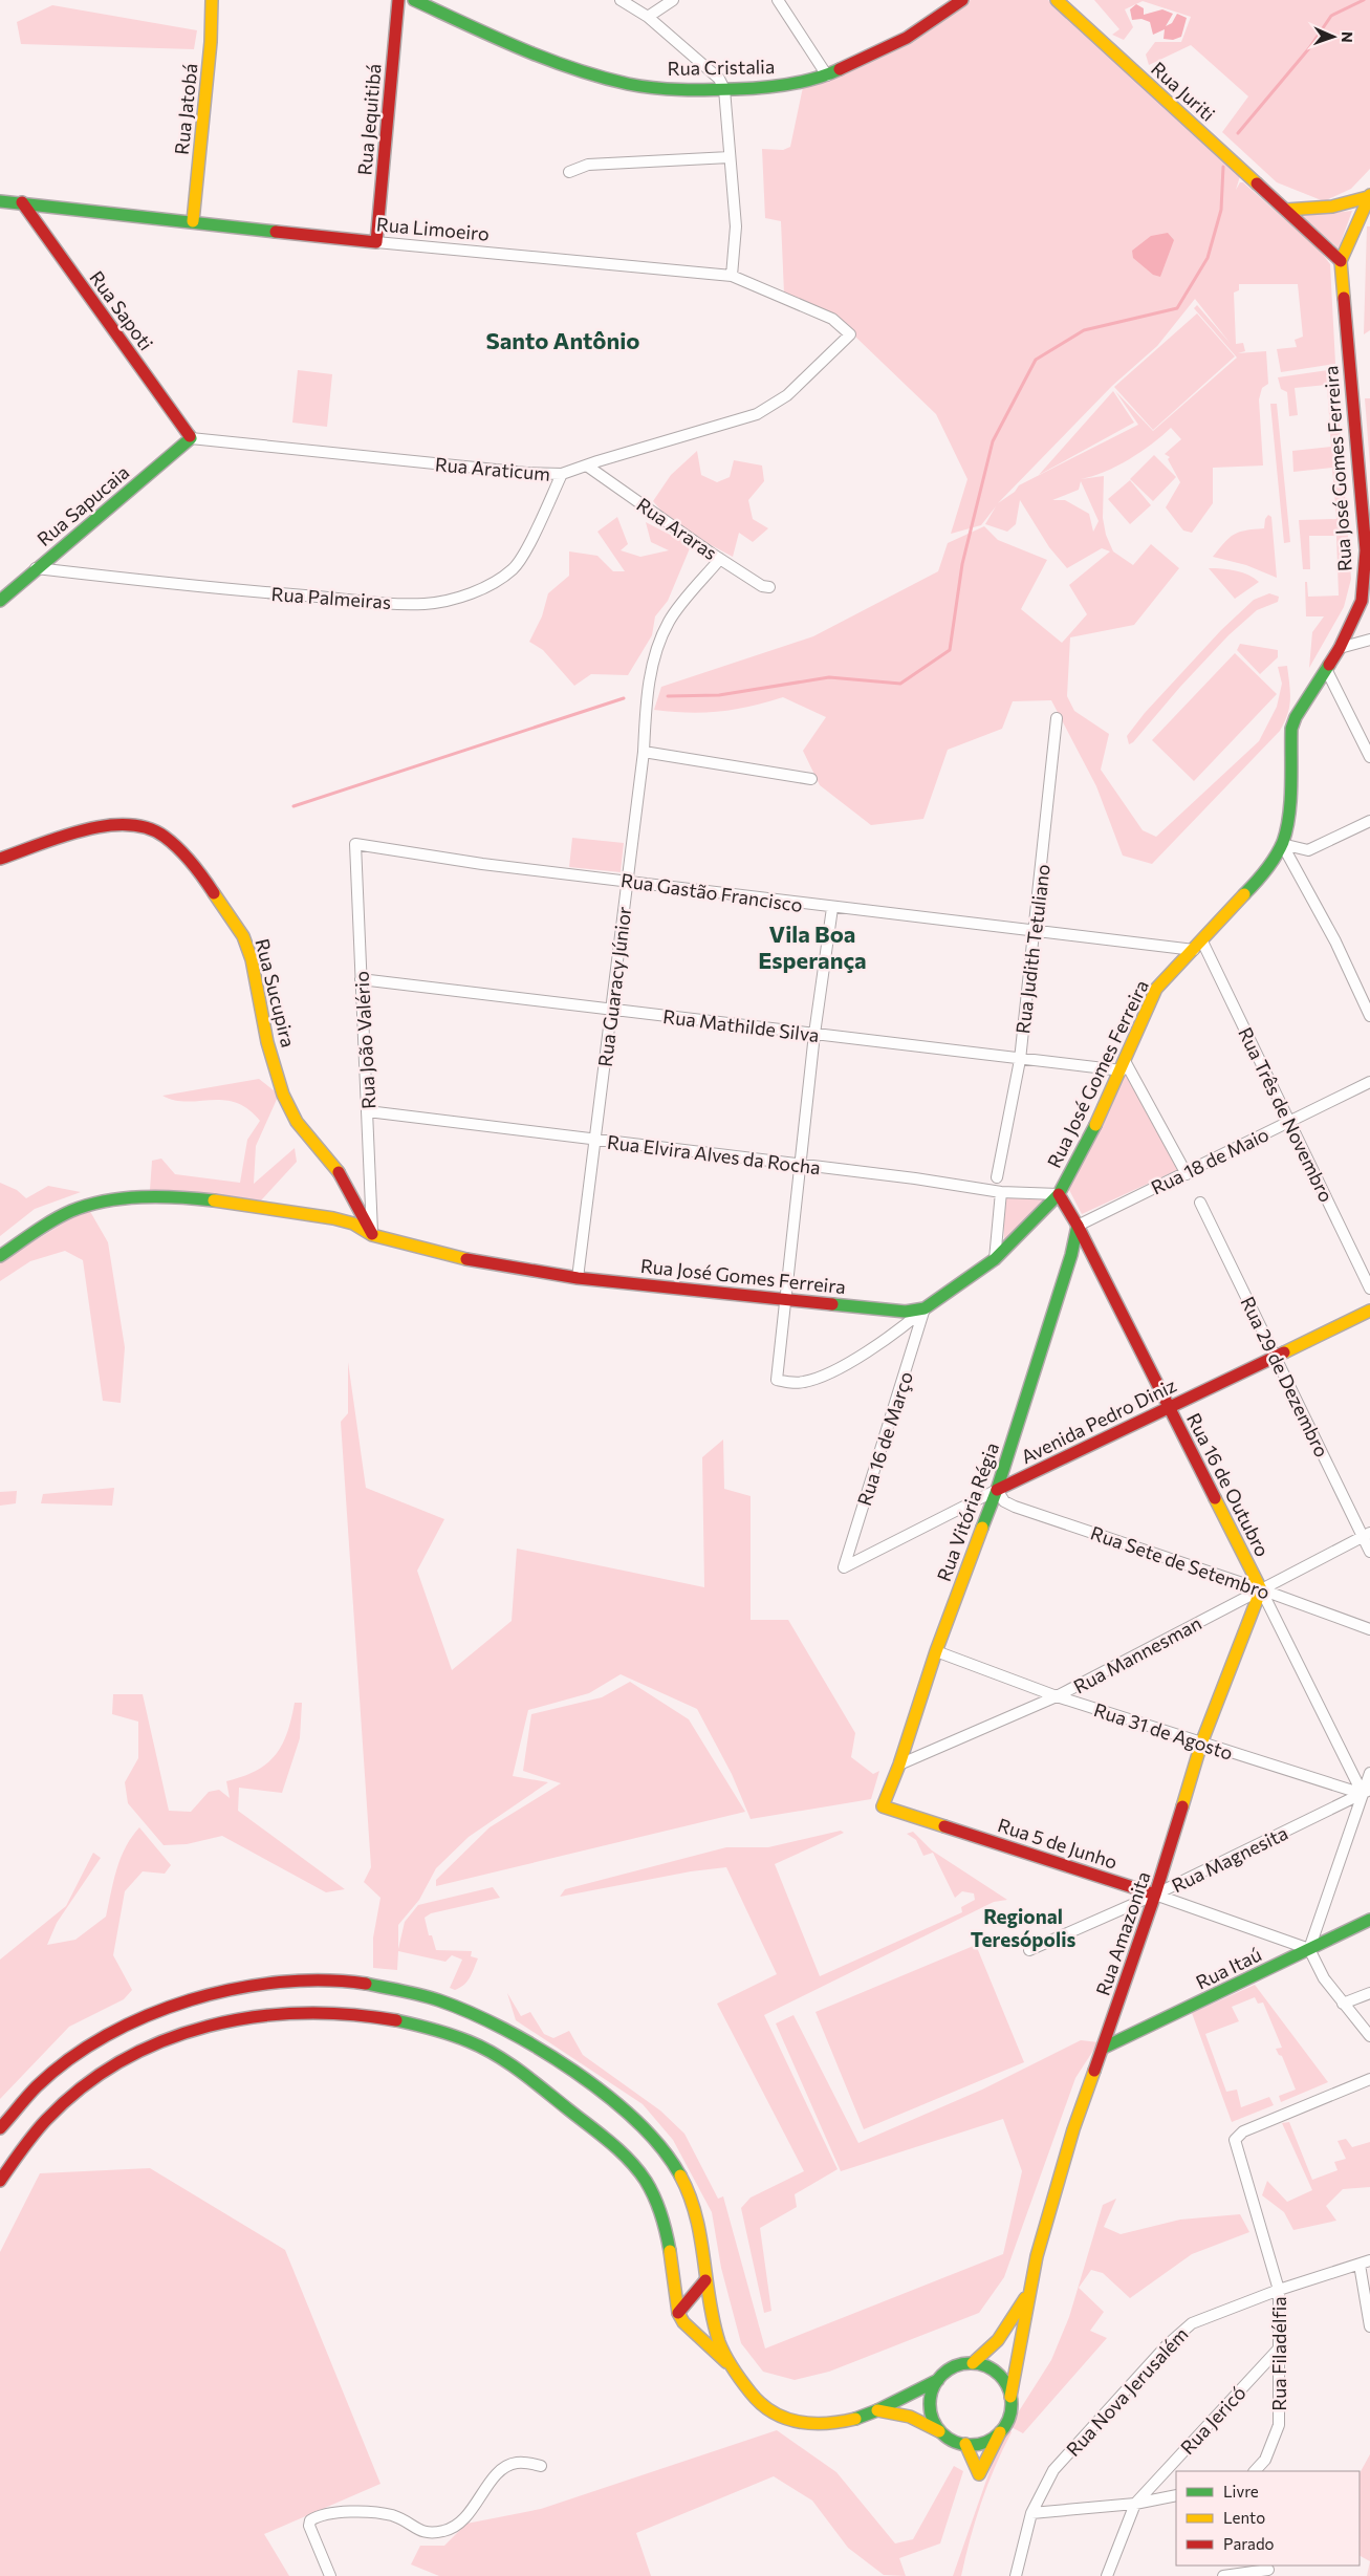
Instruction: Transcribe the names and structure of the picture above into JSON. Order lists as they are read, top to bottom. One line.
{"streets":{"street":["Rua Cristalia","Rua Juriti","Rua Jatobá","Rua Jequitibá","Rua Limoeiro","Rua Sapoti","Rua Araticum","Rua José Gomes Ferreira","Rua Sapucaia","Rua Araras","Rua Palmeiras","Rua Gastão Francisco","Rua Judith Tetuliano","Rua Guaracy Júnior","Rua Sucupira","Rua Mathilde Silva","Rua João Valério","Rua Três de Novembro","Rua Elvira Alves da Rocha","Rua 18 de Maio","Rua 29 de Dezembro","Avenida Pedro Diniz","Rua 16 de Março","Rua 16 de Outubro","Rua Vitória Régia","Rua Sete de Setembro","Rua Mannesman","Rua 31 de Agosto","Rua 5 de Junho","Rua Magnesita","Rua Amazonita","Rua Itaú","Rua Filadélfia","Rua Nova Jerusalém","Rua Jericó"]},"crossings":[["Rua Juriti","Rua José Gomes Ferreira"],["Rua Jatobá","Rua Limoeiro"],["Rua Jequitibá","Rua Limoeiro"],["Rua Limoeiro","Rua Sapoti"],["Rua Limoeiro","Rua Araticum"],["Rua Sapoti","Rua Araticum"],["Rua Sapoti","Rua Sapucaia"],["Rua Araticum","Rua Sapucaia"],["Rua Araticum","Rua Araras"],["Rua Araticum","Rua Palmeiras"],["Rua José Gomes Ferreira","Rua Gastão Francisco"],["Rua José Gomes Ferreira","Rua Guaracy Júnior"],["Rua José Gomes Ferreira","Rua Sucupira"],["Rua José Gomes Ferreira","Rua Mathilde Silva"],["Rua José Gomes Ferreira","Rua João Valério"],["Rua José Gomes Ferreira","Rua Três de Novembro"],["Rua José Gomes Ferreira","Rua Elvira Alves da Rocha"],["Rua José Gomes Ferreira","Rua 16 de Março"],["Rua José Gomes Ferreira","Rua 16 de Outubro"],["Rua Sapucaia","Rua Palmeiras"],["Rua Araras","Rua Guaracy Júnior"],["Rua Gastão Francisco","Rua Judith Tetuliano"],["Rua Gastão Francisco","Rua Guaracy Júnior"],["Rua Gastão Francisco","Rua João Valério"],["Rua Gastão Francisco","Rua Três de Novembro"],["Rua Judith Tetuliano","Rua Mathilde Silva"],["Rua Guaracy Júnior","Rua Mathilde Silva"],["Rua Guaracy Júnior","Rua Elvira Alves da Rocha"],["Rua Sucupira","Rua João Valério"],["Rua Mathilde Silva","Rua João Valério"],["Rua João Valério","Rua Elvira Alves da Rocha"],["Rua Três de Novembro","Rua 18 de Maio"],["Rua Elvira Alves da Rocha","Rua 16 de Outubro"],["Rua 18 de Maio","Rua 16 de Outubro"],["Rua 18 de Maio","Rua Vitória Régia"],["Rua 29 de Dezembro","Avenida Pedro Diniz"],["Rua 29 de Dezembro","Rua Mannesman"],["Avenida Pedro Diniz","Rua 16 de Março"],["Avenida Pedro Diniz","Rua 16 de Outubro"],["Avenida Pedro Diniz","Rua Vitória Régia"],["Avenida Pedro Diniz","Rua Sete de Setembro"],["Rua 16 de Outubro","Rua Vitória Régia"],["Rua 16 de Outubro","Rua Sete de Setembro"],["Rua 16 de Outubro","Rua Mannesman"],["Rua 16 de Outubro","Rua 31 de Agosto"],["Rua 16 de Outubro","Rua Magnesita"],["Rua 16 de Outubro","Rua Amazonita"],["Rua Vitória Régia","Rua Sete de Setembro"],["Rua Vitória Régia","Rua Mannesman"],["Rua Vitória Régia","Rua 31 de Agosto"],["Rua Vitória Régia","Rua 5 de Junho"],["Rua Sete de Setembro","Rua Mannesman"],["Rua Sete de Setembro","Rua Amazonita"],["Rua Mannesman","Rua 31 de Agosto"],["Rua Mannesman","Rua Amazonita"],["Rua 31 de Agosto","Rua Magnesita"],["Rua 31 de Agosto","Rua Amazonita"],["Rua 5 de Junho","Rua Magnesita"],["Rua 5 de Junho","Rua Amazonita"],["Rua 5 de Junho","Rua Itaú"],["Rua Magnesita","Rua Amazonita"],["Rua Amazonita","Rua Itaú"],["Rua Filadélfia","Rua Nova Jerusalém"],["Rua Filadélfia","Rua Jericó"]],"districts":["Santo Antônio","Vila Boa Esperança","Regional Teresópolis"],"legend":["Livre","Lento","Parado"],"north":"right"}
